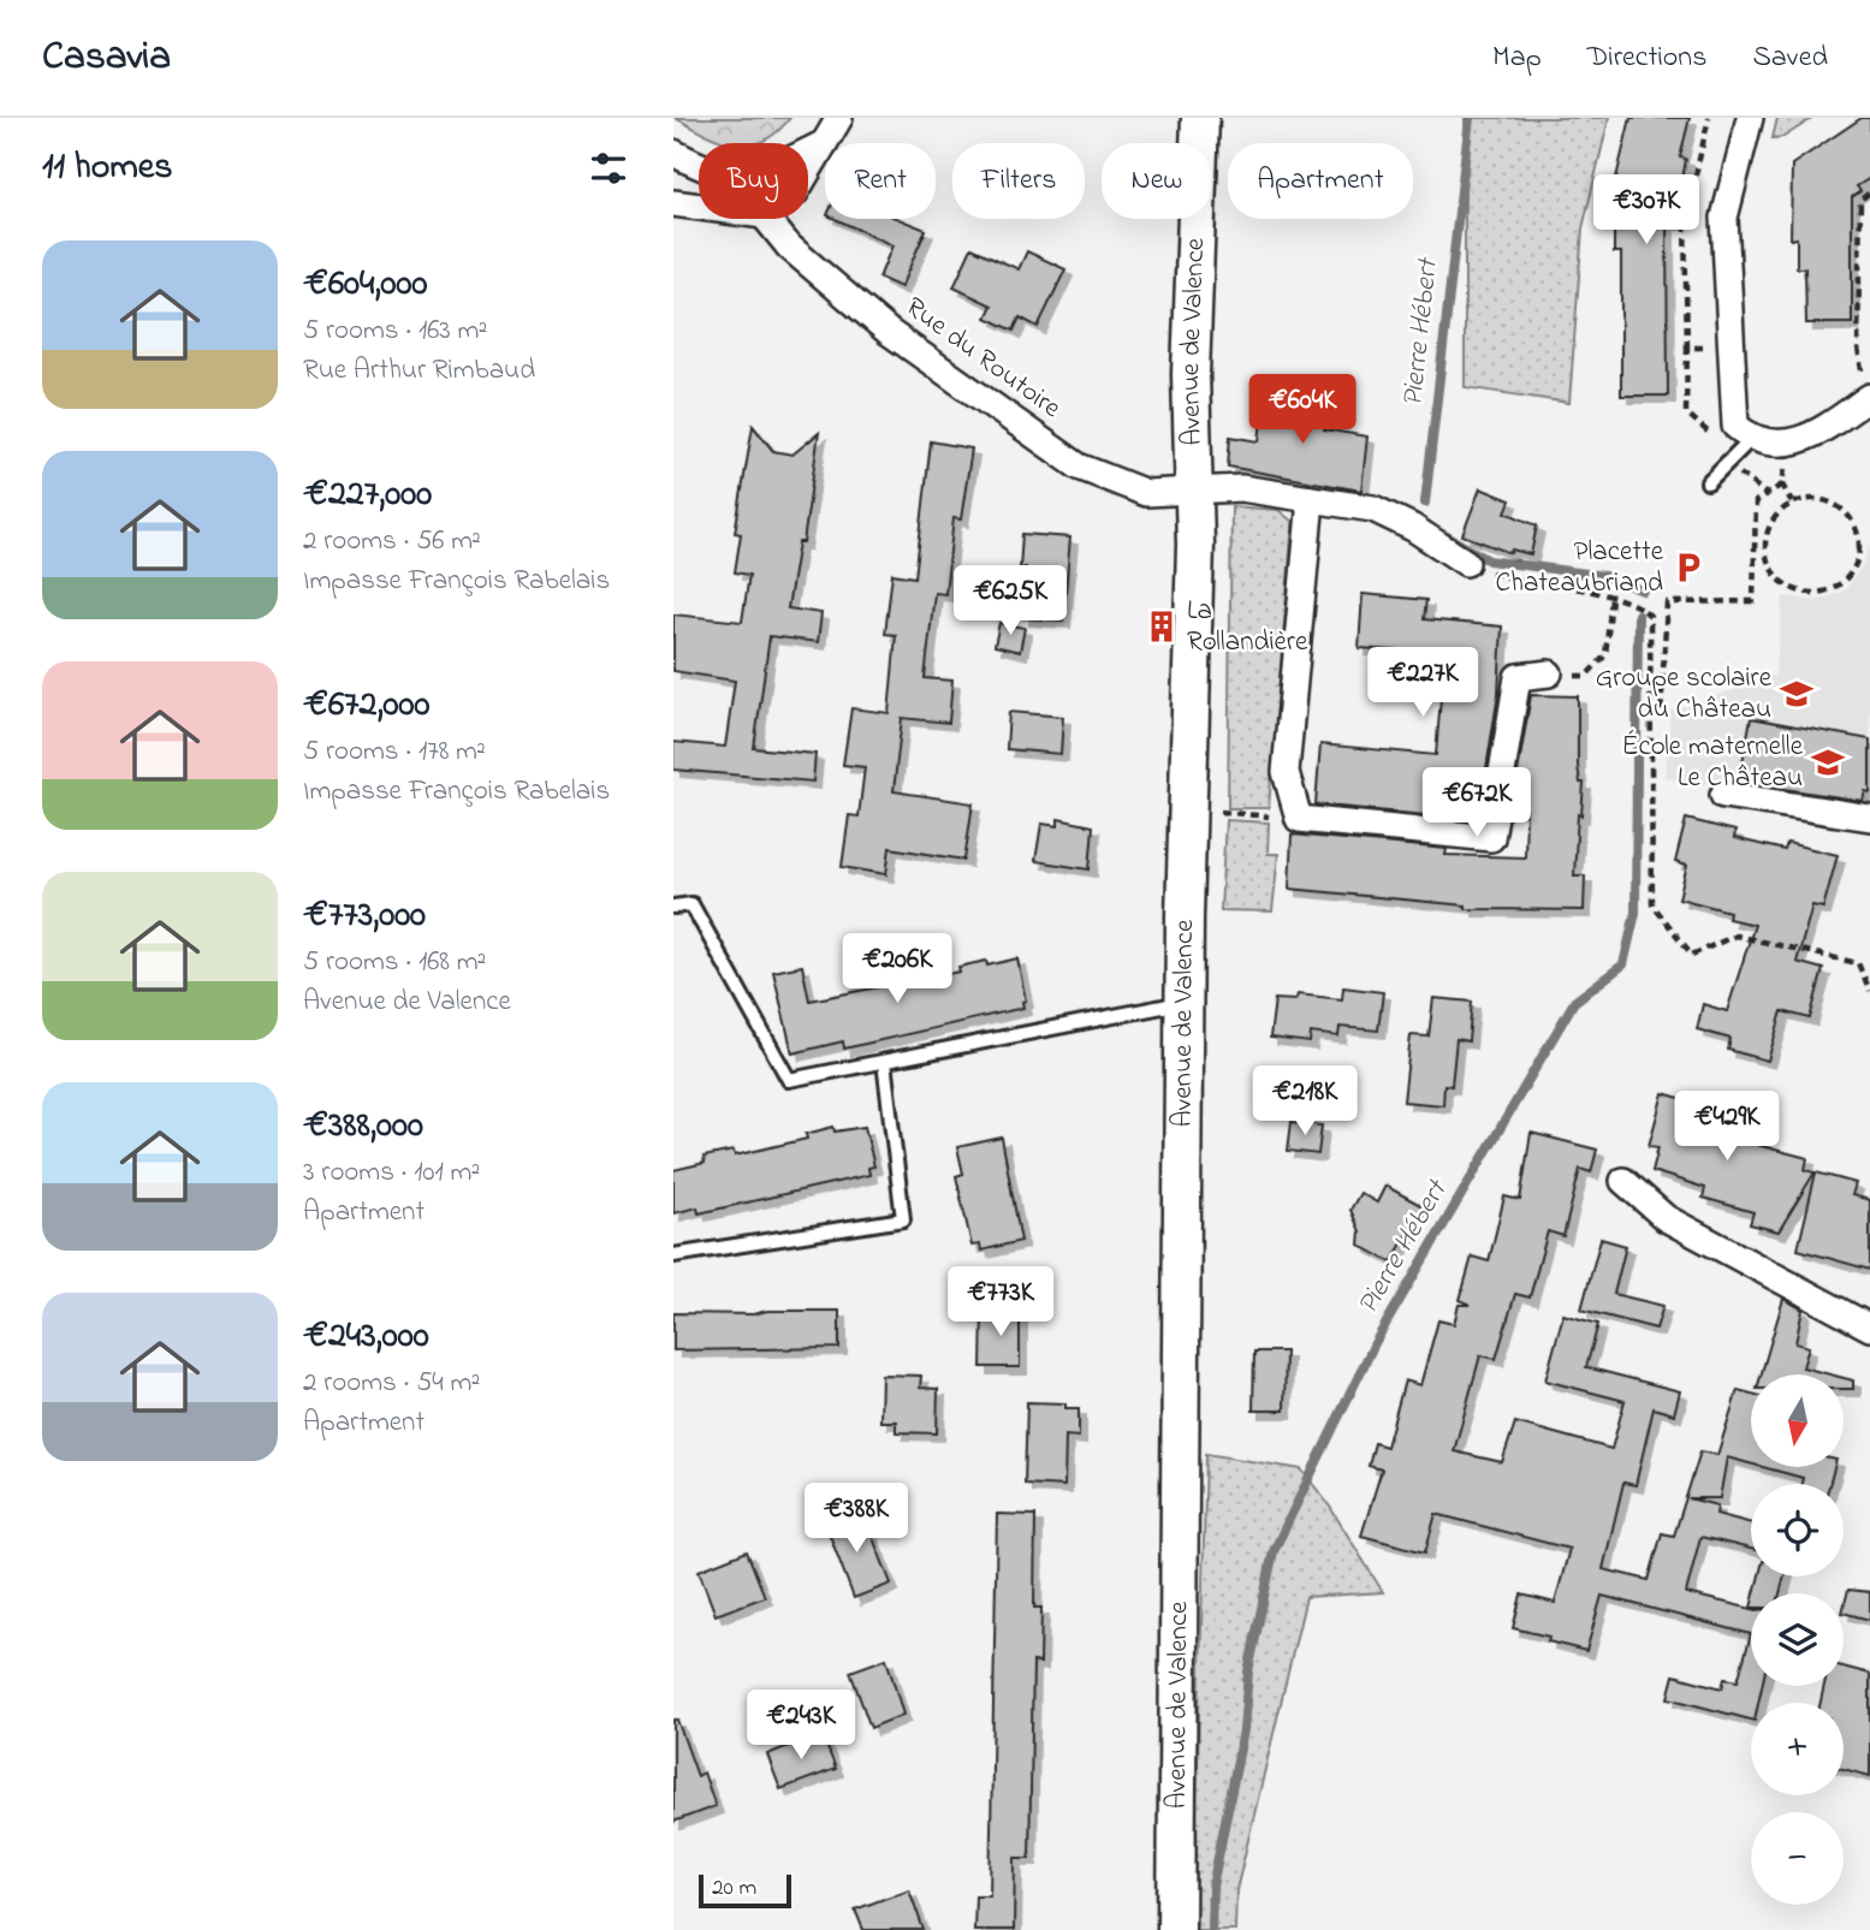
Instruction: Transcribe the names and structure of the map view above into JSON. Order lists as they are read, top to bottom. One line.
{"streets":{"main road":["Avenue de Valence"],"street":["Rue du Routoire"]},"crossings":[["Avenue de Valence","Rue du Routoire"]],"water":["Pierre Hébert"],"places":{"parking":["Placette Chateaubriand"],"building":["La Rollandière"],"school or university":["Groupe scolaire du Château","École maternelle Le Château"]},"scale_bar":"20 m","north":"bottom","page":{"header":"Casavia","nav":["Map","Directions","Saved"],"heading":"11 homes","chip":["Buy","Rent","Filters","New","Apartment"],"price":["€307K","€604K","€625K","€227K","€672K","€206K","€218K","€429K","€773K","€388K","€243K"],"list":[{"name":"€604,000","note":"5 rooms · 163 m² · Rue Arthur Rimbaud"},{"name":"€227,000","note":"2 rooms · 56 m² · Impasse François Rabelais"},{"name":"€672,000","note":"5 rooms · 178 m² · Impasse François Rabelais"},{"name":"€773,000","note":"5 rooms · 168 m² · Avenue de Valence"},{"name":"€388,000","note":"3 rooms · 101 m² · Apartment"},{"name":"€243,000","note":"2 rooms · 54 m² · Apartment"}],"map_buttons":["+","−"],"scale":"20 m"}}
